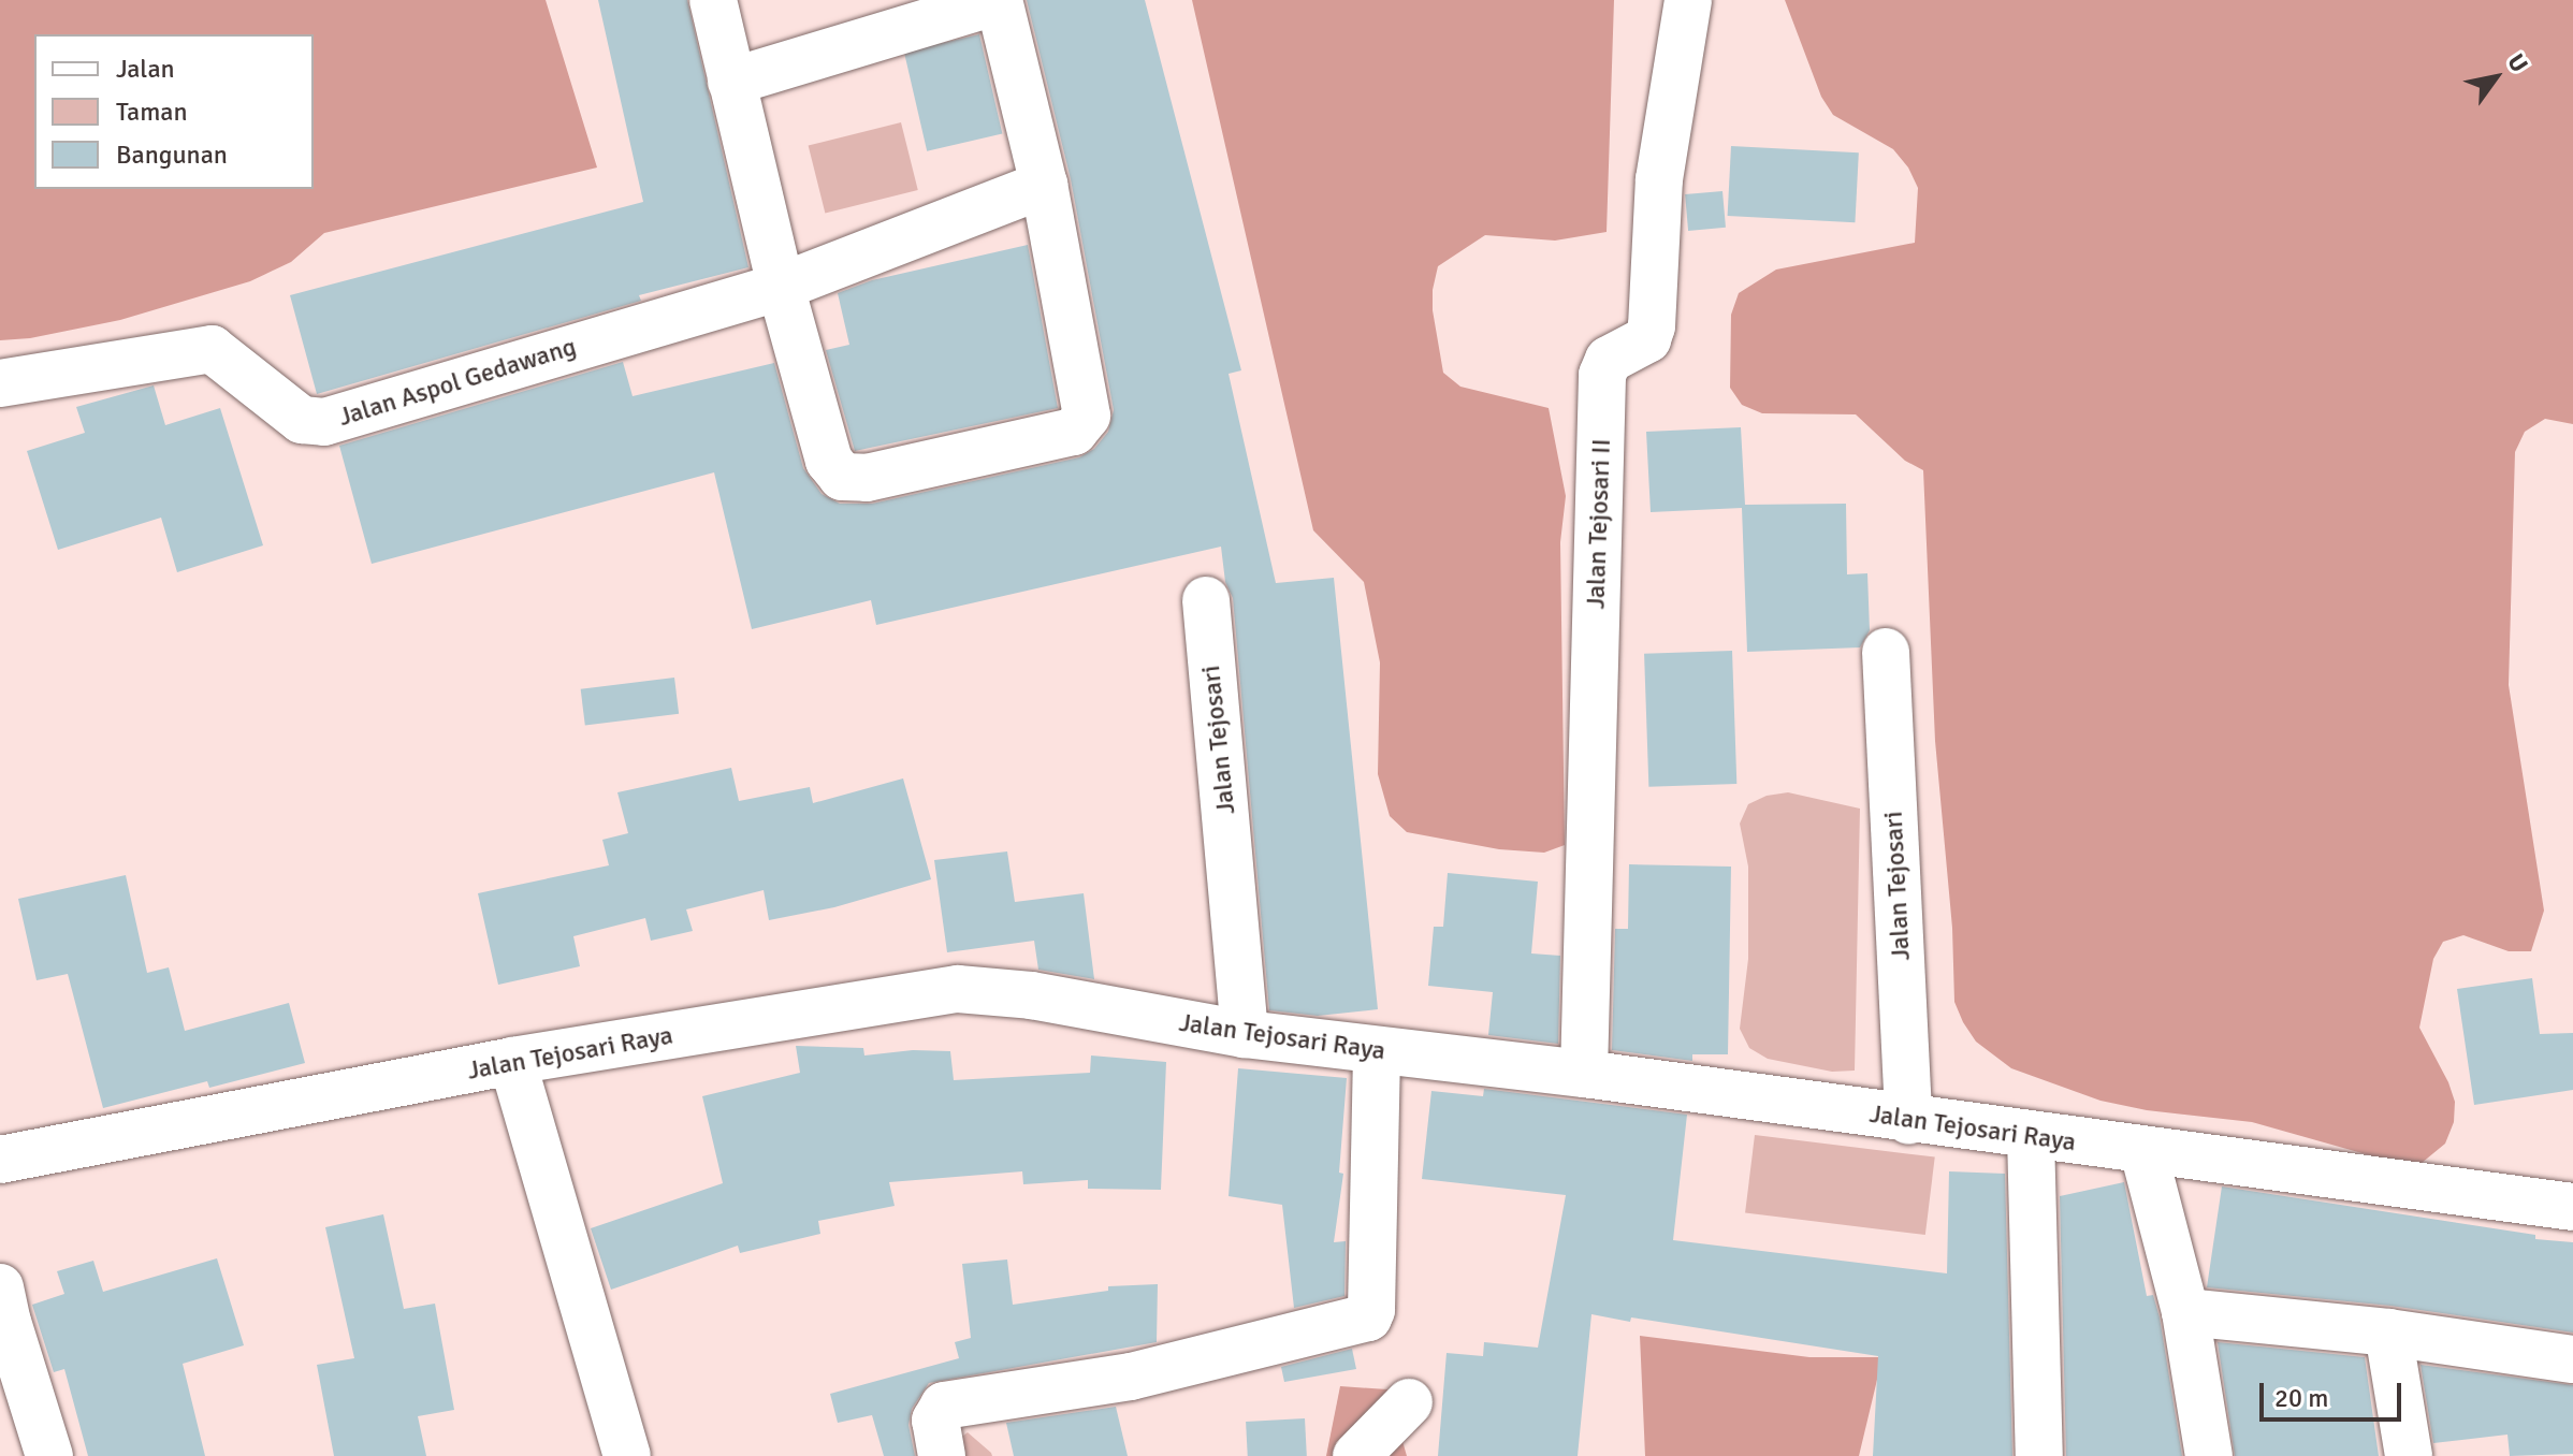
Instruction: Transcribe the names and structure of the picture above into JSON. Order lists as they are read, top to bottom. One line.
{"streets":{"street":["Jalan Aspol Gedawang","Jalan Tejosari II","Jalan Tejosari","Jalan Tejosari Raya"]},"crossings":[["Jalan Tejosari II","Jalan Tejosari Raya"],["Jalan Tejosari","Jalan Tejosari Raya"]],"legend":["Jalan","Taman","Bangunan"],"scale_bar":"20 m","north":"top right"}
